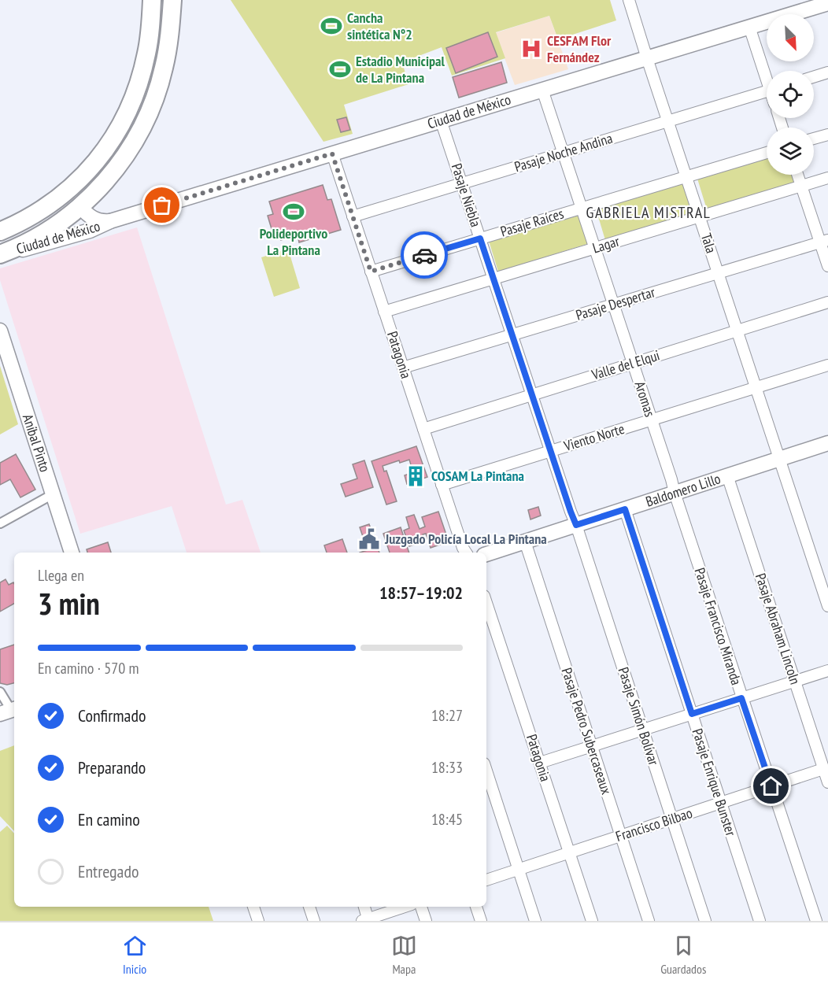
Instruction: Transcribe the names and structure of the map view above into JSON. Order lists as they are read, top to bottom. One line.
{"streets":{"street":["Ciudad de México","Pasaje Noche Andina","Pasaje Niebla","Pasaje Raíces","Tala","Lagar","Pasaje Despertar","Patagonia","Valle del Elqui","Aromas","Viento Norte","Aníbal Pinto","Baldomero Lillo","Pasaje Francisco Miranda","Pasaje Abraham Lincoln","Pasaje Simón Bolívar","Pasaje Pedro Subercaseaux","Pasaje Enrique Bunster","Francisco Bilbao"]},"crossings":[["Ciudad de México","Pasaje Niebla"],["Ciudad de México","Tala"],["Ciudad de México","Patagonia"],["Ciudad de México","Aromas"],["Pasaje Noche Andina","Pasaje Niebla"],["Pasaje Noche Andina","Tala"],["Pasaje Noche Andina","Patagonia"],["Pasaje Noche Andina","Aromas"],["Pasaje Niebla","Pasaje Raíces"],["Pasaje Niebla","Lagar"],["Pasaje Niebla","Pasaje Despertar"],["Pasaje Niebla","Valle del Elqui"],["Pasaje Niebla","Viento Norte"],["Pasaje Niebla","Baldomero Lillo"],["Pasaje Niebla","Pasaje Simón Bolívar"],["Pasaje Raíces","Tala"],["Pasaje Raíces","Patagonia"],["Pasaje Raíces","Aromas"],["Tala","Lagar"],["Tala","Pasaje Despertar"],["Tala","Valle del Elqui"],["Tala","Viento Norte"],["Tala","Baldomero Lillo"],["Lagar","Patagonia"],["Lagar","Aromas"],["Pasaje Despertar","Patagonia"],["Pasaje Despertar","Aromas"],["Patagonia","Valle del Elqui"],["Patagonia","Viento Norte"],["Patagonia","Francisco Bilbao"],["Valle del Elqui","Aromas"],["Aromas","Viento Norte"],["Aromas","Baldomero Lillo"],["Aromas","Pasaje Francisco Miranda"],["Baldomero Lillo","Pasaje Francisco Miranda"],["Baldomero Lillo","Pasaje Abraham Lincoln"],["Baldomero Lillo","Pasaje Simón Bolívar"],["Baldomero Lillo","Pasaje Pedro Subercaseaux"],["Baldomero Lillo","Pasaje Enrique Bunster"],["Pasaje Francisco Miranda","Francisco Bilbao"],["Pasaje Abraham Lincoln","Francisco Bilbao"],["Pasaje Simón Bolívar","Francisco Bilbao"],["Pasaje Pedro Subercaseaux","Francisco Bilbao"],["Pasaje Enrique Bunster","Francisco Bilbao"]],"districts":["GABRIELA MISTRAL"],"places":{"sports":["Cancha sintética N°2","Estadio Municipal de La Pintana","Polideportivo La Pintana"],"hospital":["CESFAM Flor Fernández"],"building":["COSAM La Pintana"],"public building":["Juzgado Policía Local La Pintana"]},"north":"bottom right","page":{"heading":["3 min","Llega en","18:57–19:02"],"bar":"En camino · 570 m","list":[["Confirmado","18:27"],["Preparando","18:33"],["En camino","18:45"],"Entregado"],"tabs":["Inicio","Mapa","Guardados"]}}
